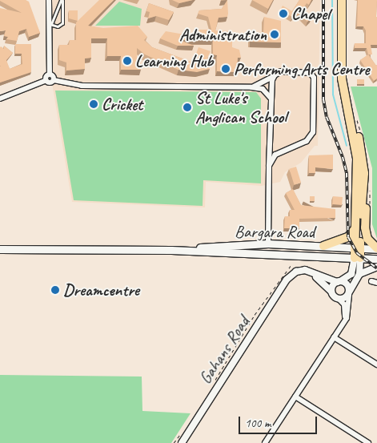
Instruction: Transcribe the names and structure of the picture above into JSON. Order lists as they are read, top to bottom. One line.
{"streets":{"main road":["Bargara Road"],"street":["Gahans Road"]},"places":["Chapel","Administration","Learning Hub","Performing Arts Centre","Cricket","St Luke's Anglican School","Dreamcentre"],"scale_bar":"100 m"}
